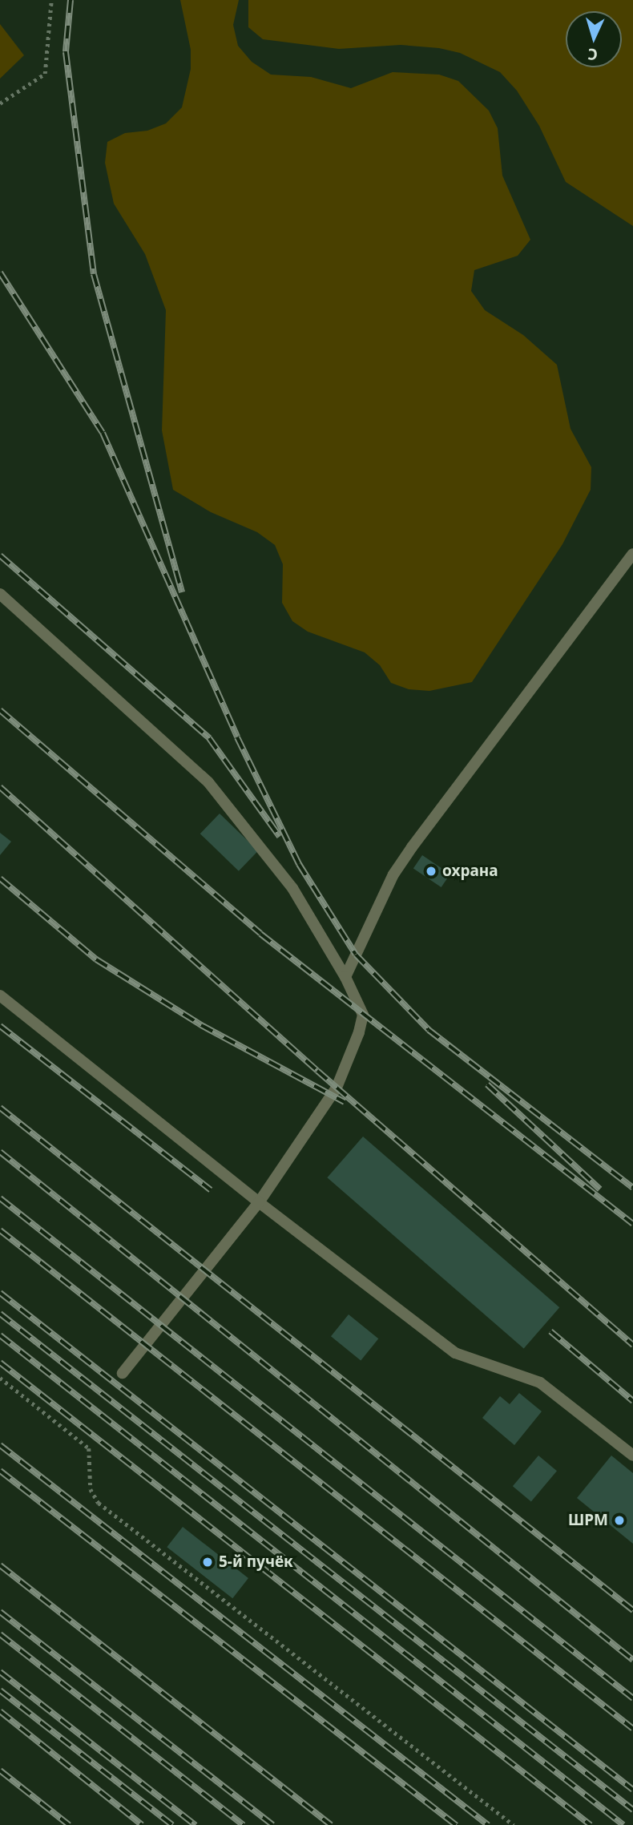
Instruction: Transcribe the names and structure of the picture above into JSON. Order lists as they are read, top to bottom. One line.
{"places":["охрана","ШРМ","5-й пучёк"],"north":"bottom"}
